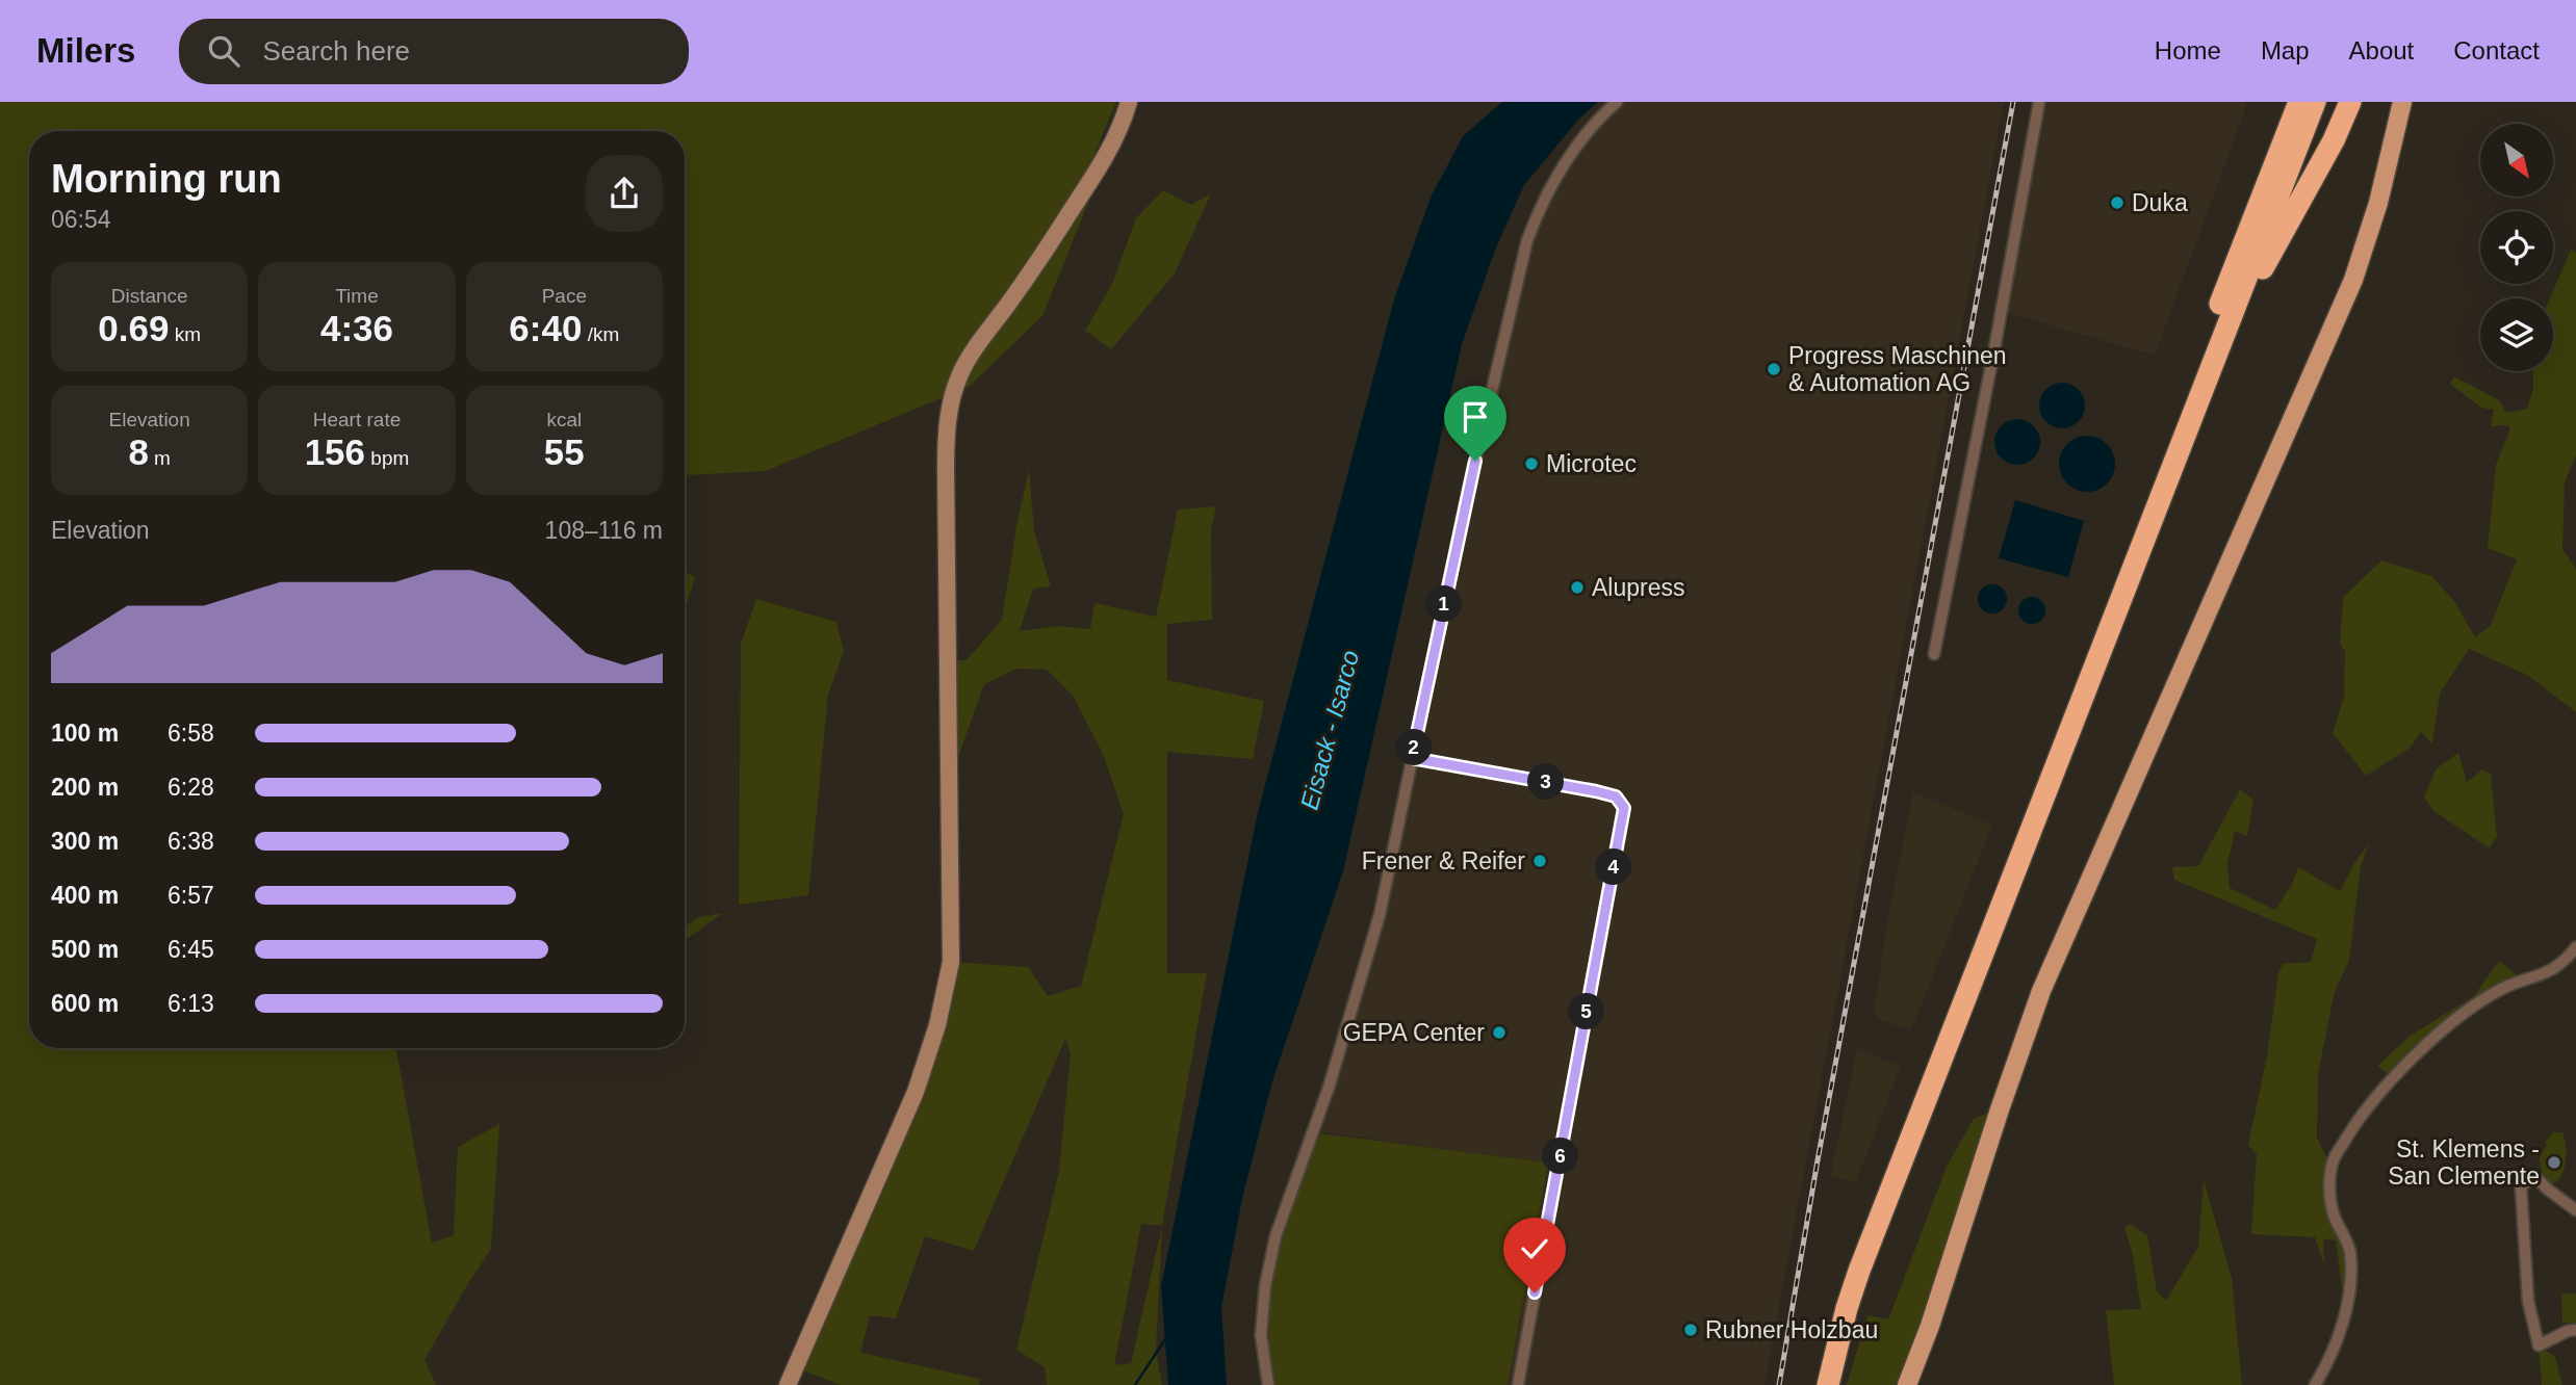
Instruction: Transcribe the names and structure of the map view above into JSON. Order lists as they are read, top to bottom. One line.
{"water":["Eisack - Isarco"],"places":["Duka","Progress Maschinen & Automation AG","Microtec","Alupress","Frener & Reifer","GEPA Center","St. Klemens - San Clemente","Rubner Holzbau"],"north":"bottom right","page":{"header":"Milers","search":"Search here","nav":["Home","Map","About","Contact"],"heading":["Morning run","06:54"],"stats":[["Distance","0.69 km"],["Time","4:36"],["Pace","6:40 /km"],["Elevation","8 m"],["Heart rate","156 bpm"],["kcal","55"]],"chart":["Elevation","108–116 m"],"pins":["1","2","3","4","5","6"],"list":[{"name":"100 m","note":"6:58"},{"name":"200 m","note":"6:28"},{"name":"300 m","note":"6:38"},{"name":"400 m","note":"6:57"},{"name":"500 m","note":"6:45"},{"name":"600 m","note":"6:13"}]}}
